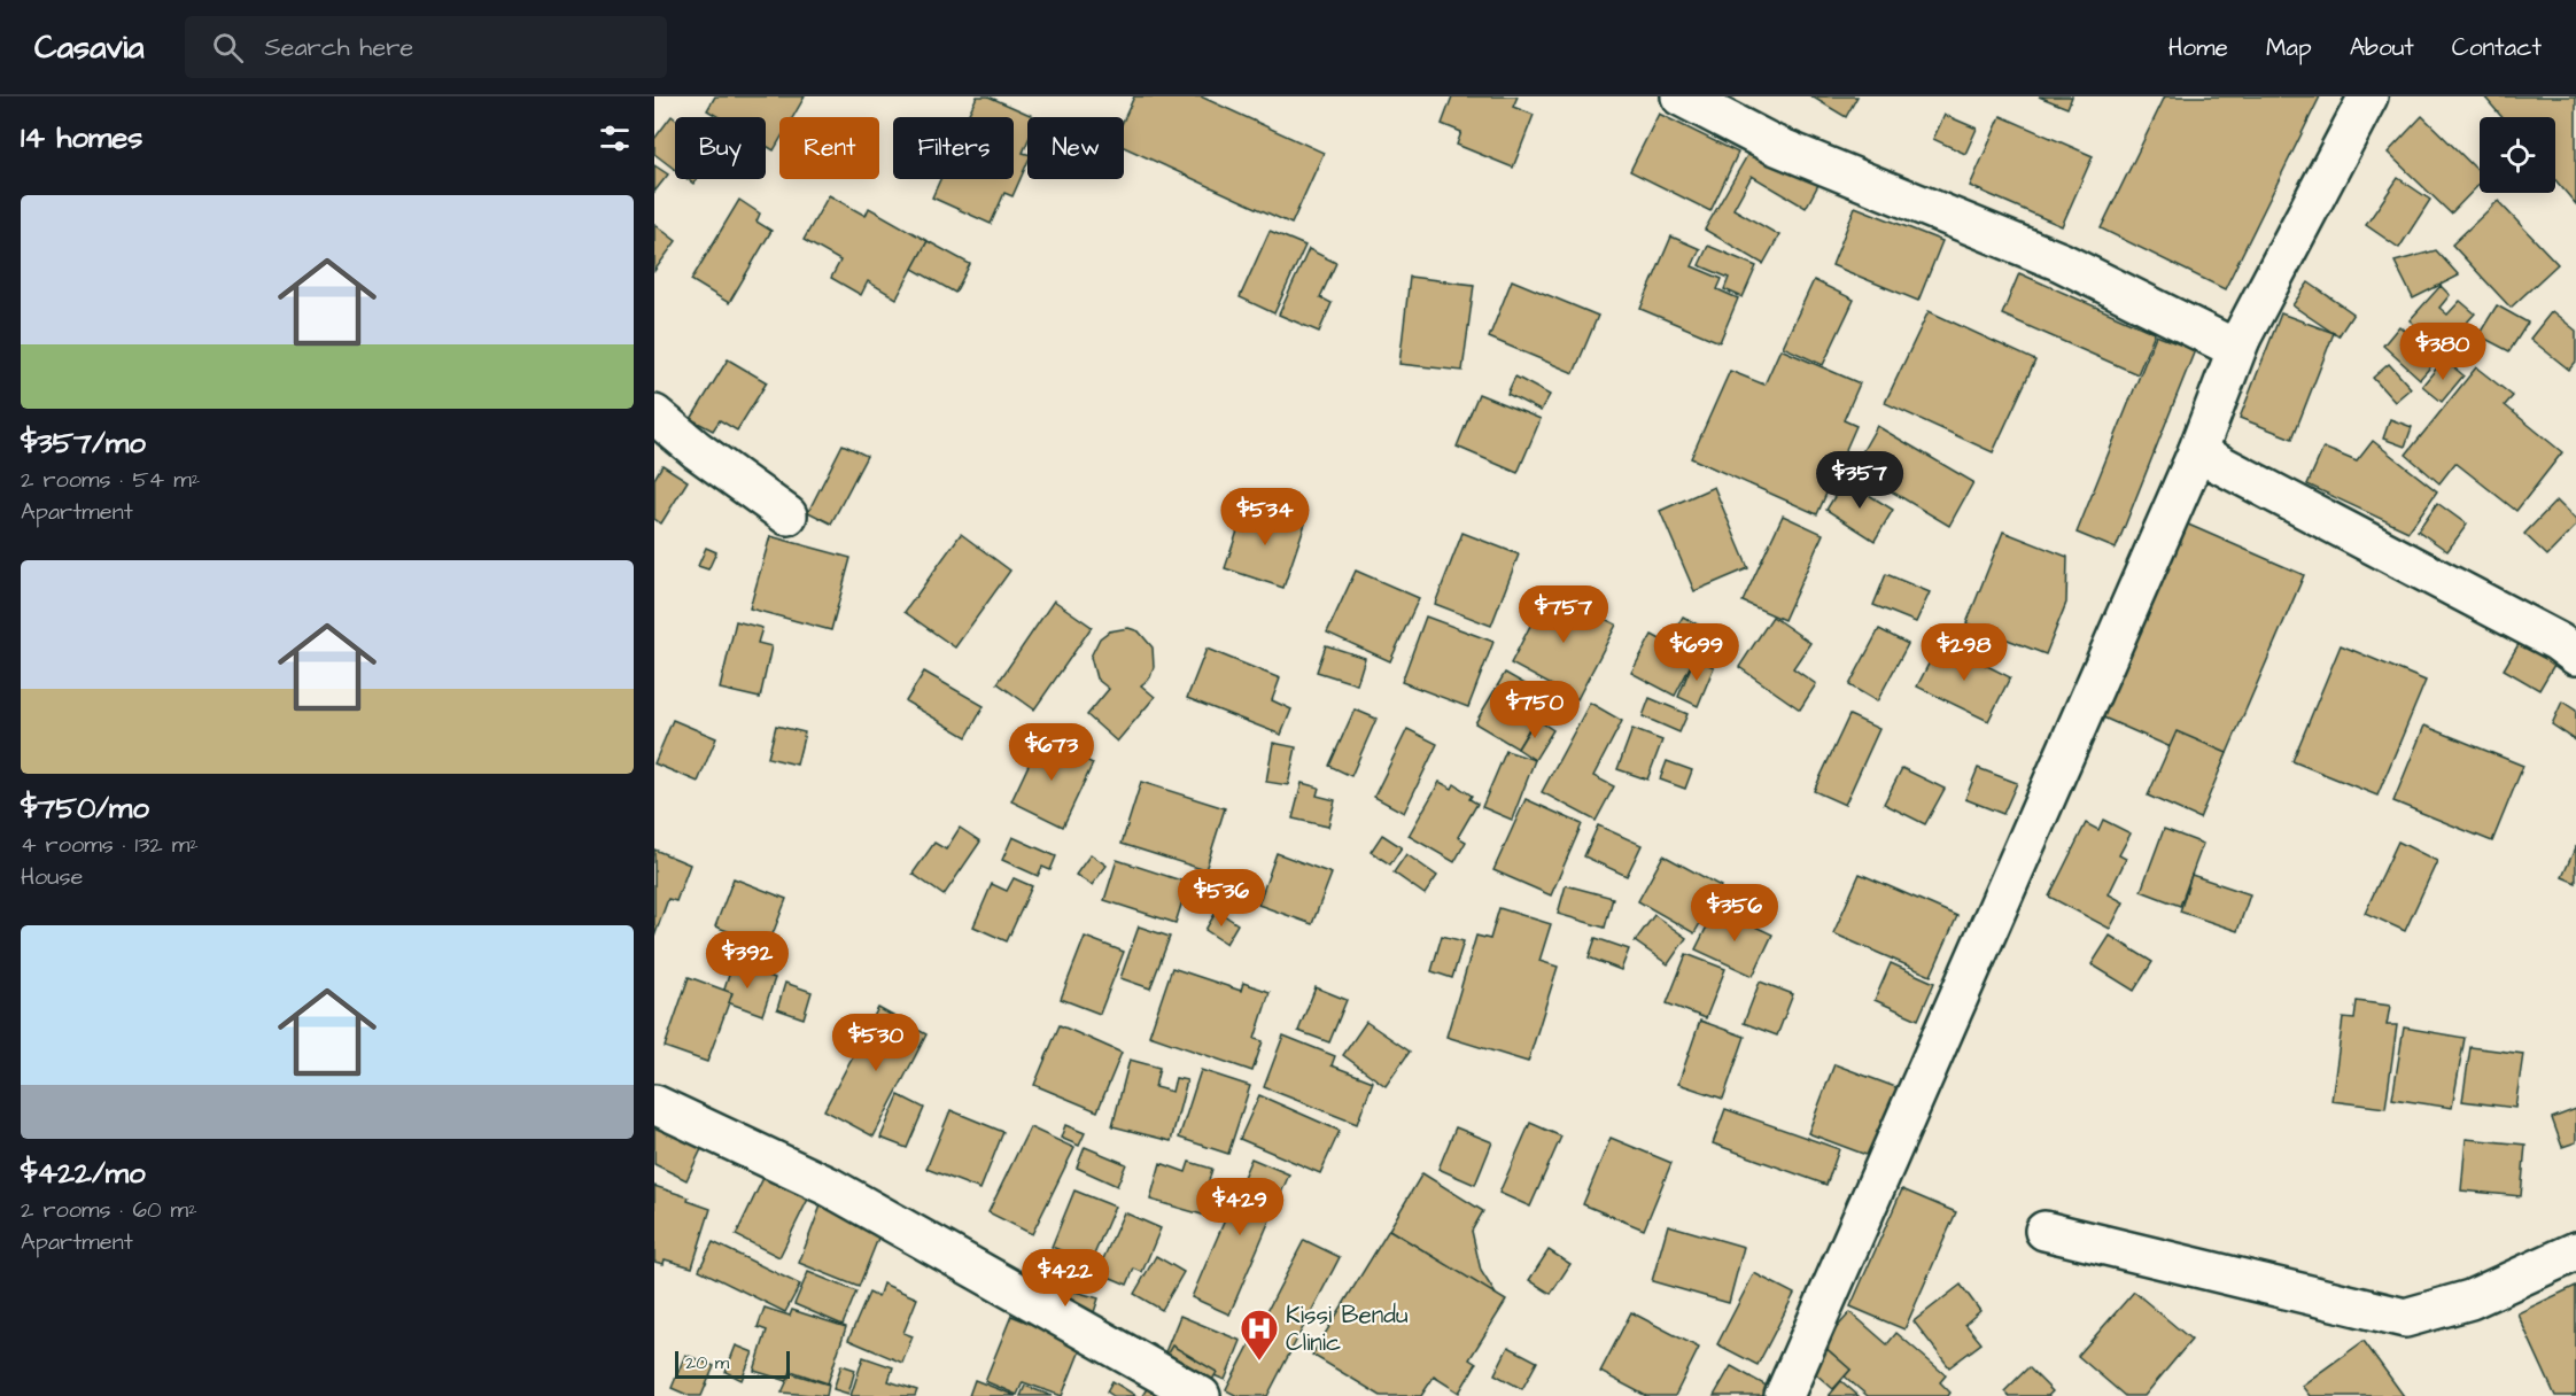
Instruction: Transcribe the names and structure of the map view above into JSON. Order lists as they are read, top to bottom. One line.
{"places":{"hospital":["Kissi Bendu Clinic"]},"scale_bar":"20 m","page":{"header":"Casavia","search":"Search here","nav":["Home","Map","About","Contact"],"heading":"14 homes","chip":["Buy","Rent","Filters","New"],"list":[{"name":"$357/mo","note":"2 rooms · 54 m² · Apartment"},{"name":"$750/mo","note":"4 rooms · 132 m² · House"},{"name":"$422/mo","note":"2 rooms · 60 m² · Apartment"}],"price":["$380","$357","$534","$757","$699","$298","$750","$673","$536","$356","$392","$530","$429","$422"],"scale":"20 m"}}
